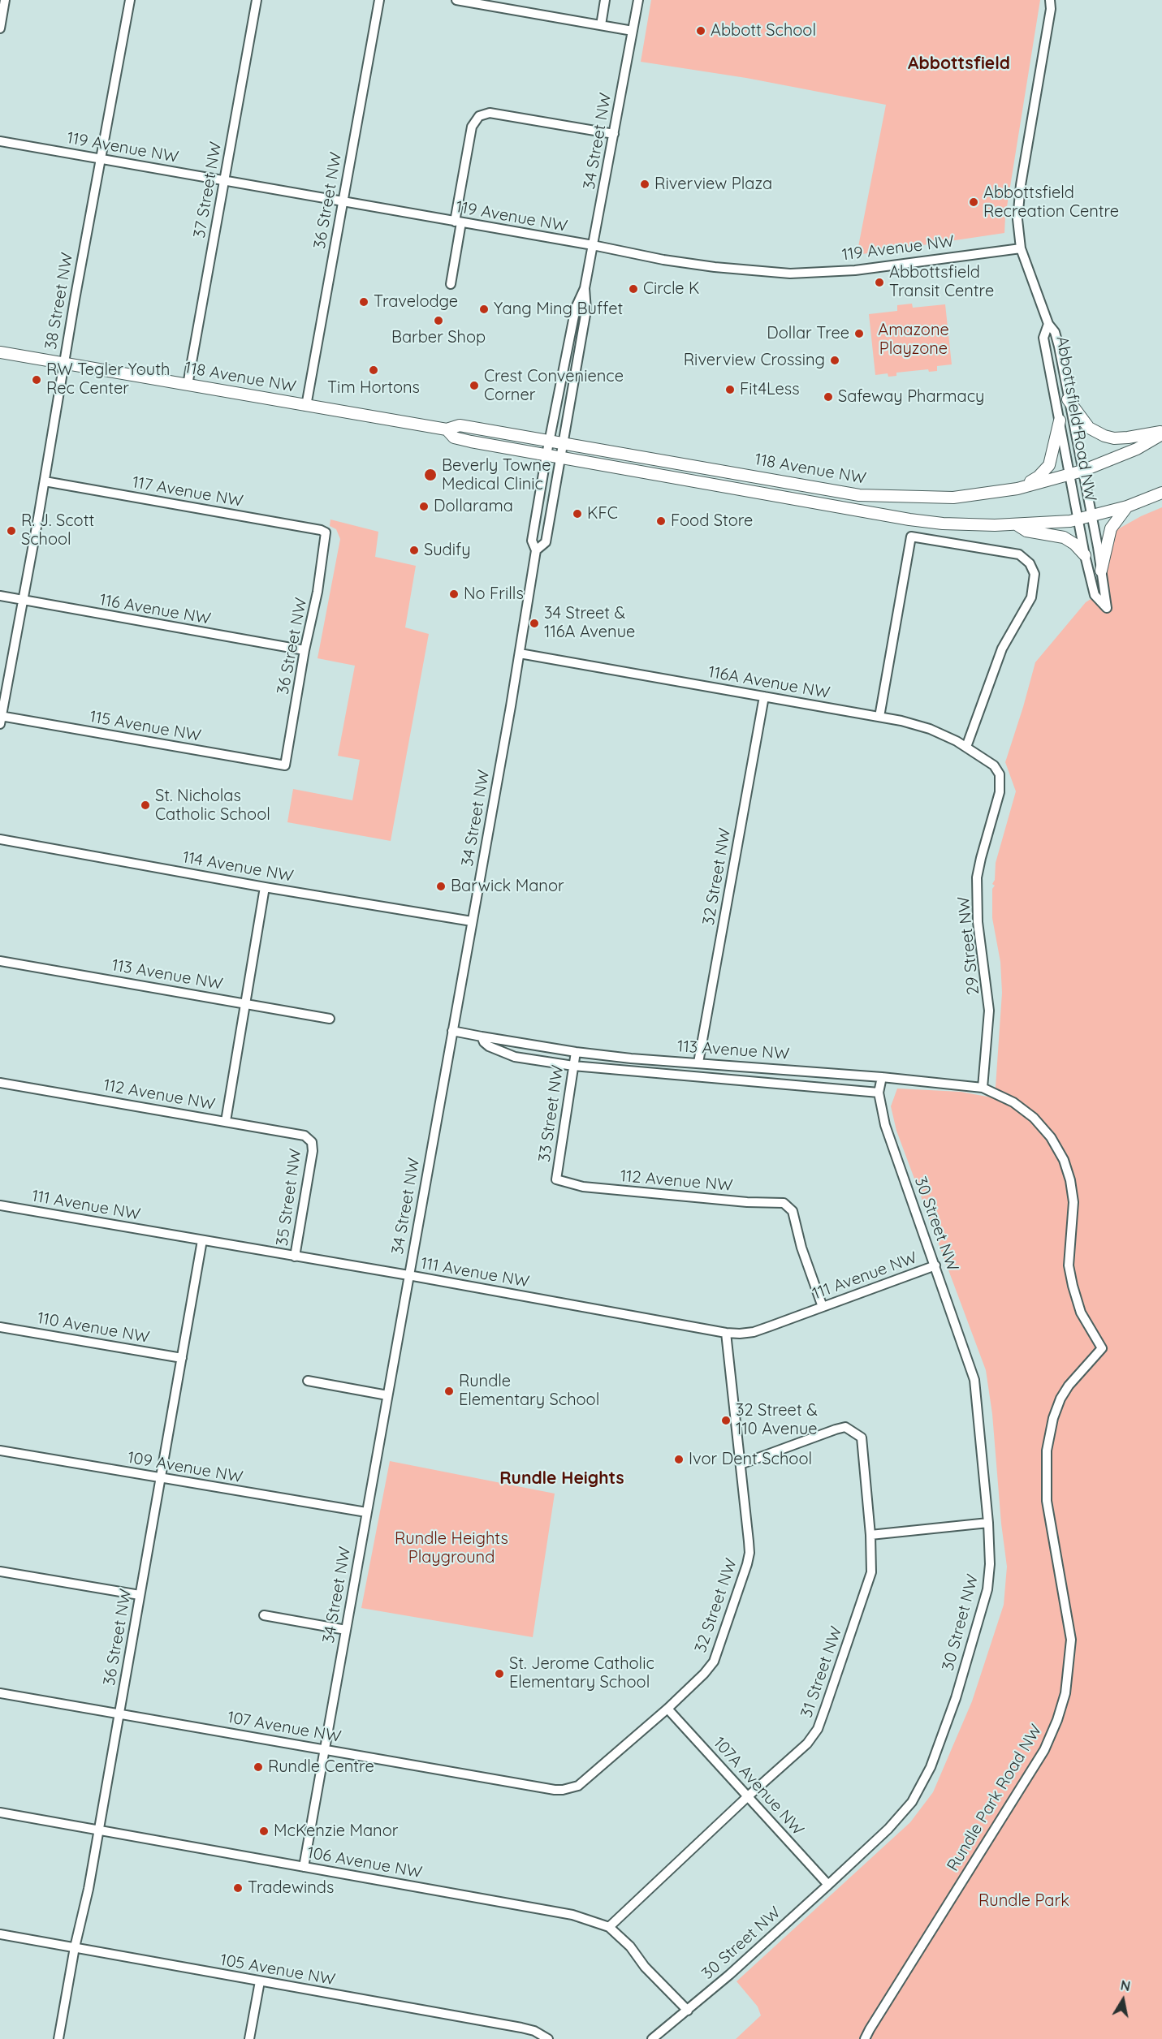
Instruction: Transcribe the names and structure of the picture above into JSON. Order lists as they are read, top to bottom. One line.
{"streets":{"main road":["118 Avenue NW"],"street":["34 Street NW","119 Avenue NW","37 Street NW","36 Street NW","38 Street NW","Abbottsfield Road NW","117 Avenue NW","116 Avenue NW","116A Avenue NW","115 Avenue NW","114 Avenue NW","32 Street NW","29 Street NW","113 Avenue NW","112 Avenue NW","33 Street NW","35 Street NW","111 Avenue NW","30 Street NW","110 Avenue NW","109 Avenue NW","31 Street NW","107 Avenue NW","107A Avenue NW","Rundle Park Road NW","106 Avenue NW","105 Avenue NW"]},"crossings":[["34 Street NW","119 Avenue NW"],["34 Street NW","118 Avenue NW"],["34 Street NW","116A Avenue NW"],["34 Street NW","114 Avenue NW"],["34 Street NW","113 Avenue NW"],["34 Street NW","111 Avenue NW"],["34 Street NW","109 Avenue NW"],["34 Street NW","107 Avenue NW"],["34 Street NW","106 Avenue NW"],["119 Avenue NW","37 Street NW"],["119 Avenue NW","36 Street NW"],["119 Avenue NW","38 Street NW"],["119 Avenue NW","Abbottsfield Road NW"],["37 Street NW","118 Avenue NW"],["36 Street NW","118 Avenue NW"],["36 Street NW","117 Avenue NW"],["36 Street NW","116 Avenue NW"],["36 Street NW","115 Avenue NW"],["36 Street NW","111 Avenue NW"],["36 Street NW","110 Avenue NW"],["36 Street NW","109 Avenue NW"],["36 Street NW","107 Avenue NW"],["36 Street NW","106 Avenue NW"],["36 Street NW","105 Avenue NW"],["38 Street NW","118 Avenue NW"],["38 Street NW","117 Avenue NW"],["38 Street NW","116 Avenue NW"],["38 Street NW","115 Avenue NW"],["118 Avenue NW","Abbottsfield Road NW"],["116A Avenue NW","32 Street NW"],["116A Avenue NW","29 Street NW"],["32 Street NW","113 Avenue NW"],["32 Street NW","111 Avenue NW"],["32 Street NW","31 Street NW"],["32 Street NW","107 Avenue NW"],["32 Street NW","107A Avenue NW"],["29 Street NW","113 Avenue NW"],["29 Street NW","Rundle Park Road NW"],["113 Avenue NW","33 Street NW"],["113 Avenue NW","30 Street NW"],["113 Avenue NW","Rundle Park Road NW"],["112 Avenue NW","33 Street NW"],["112 Avenue NW","35 Street NW"],["112 Avenue NW","111 Avenue NW"],["35 Street NW","111 Avenue NW"],["111 Avenue NW","30 Street NW"],["30 Street NW","107A Avenue NW"],["30 Street NW","106 Avenue NW"],["31 Street NW","107A Avenue NW"],["31 Street NW","106 Avenue NW"]],"districts":["Abbottsfield","Rundle Heights"],"parks":["Amazone Playzone","Rundle Heights Playground","Rundle Park"],"places":["Abbott School","Riverview Plaza","Abbottsfield Recreation Centre","Abbottsfield Transit Centre","Circle K","Travelodge","Yang Ming Buffet","Barber Shop","Dollar Tree","Riverview Crossing","Tim Hortons","RW Tegler Youth Rec Center","Crest Convenience Corner","Fit4Less","Safeway Pharmacy","Beverly Towne Medical Clinic","Dollarama","KFC","Food Store","R. J. Scott School","Sudify","No Frills","34 Street & 116A Avenue","St. Nicholas Catholic School","Barwick Manor","Rundle Elementary School","32 Street & 110 Avenue","Ivor Dent School","St. Jerome Catholic Elementary School","Rundle Centre","McKenzie Manor","Tradewinds"],"north":"top"}
